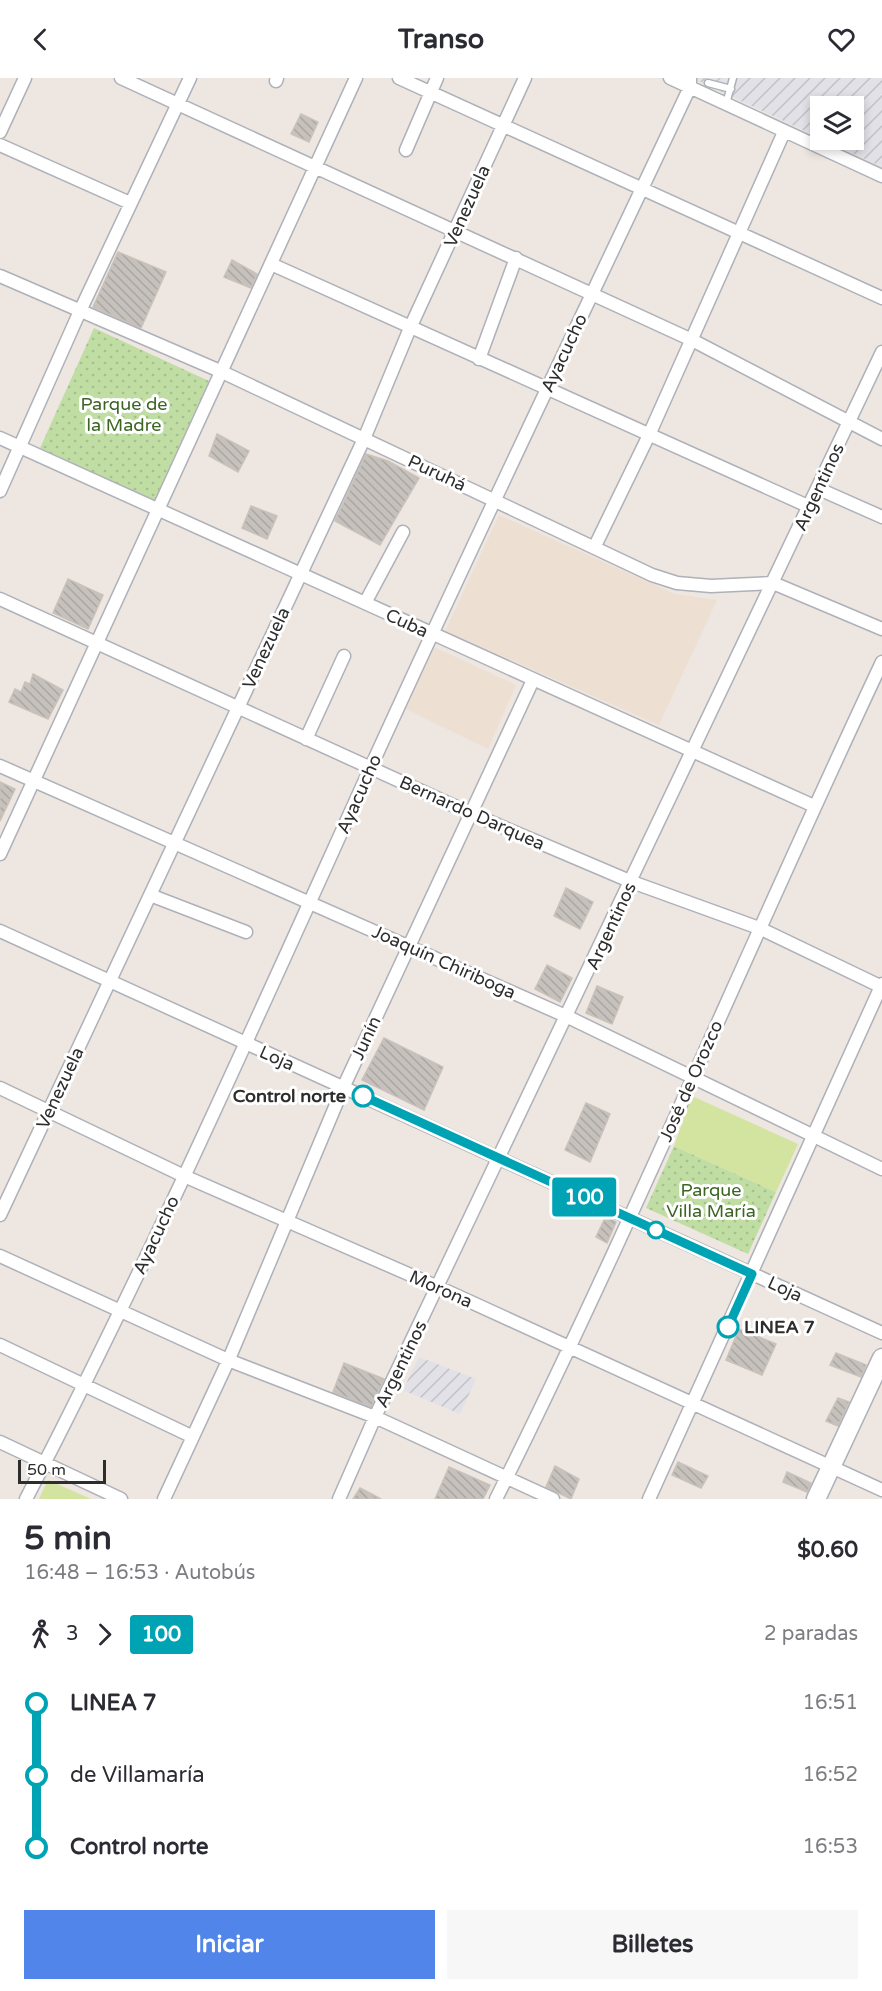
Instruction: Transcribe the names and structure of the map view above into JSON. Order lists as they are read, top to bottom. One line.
{"streets":{"street":["Venezuela","Ayacucho","Puruhá","Argentinos","Cuba","Bernardo Darquea","Joaquín Chiriboga","Junín","Loja","José de Orozco","Morona"]},"crossings":[["Venezuela","Puruhá"],["Venezuela","Cuba"],["Venezuela","Bernardo Darquea"],["Venezuela","Joaquín Chiriboga"],["Venezuela","Loja"],["Venezuela","Morona"],["Ayacucho","Puruhá"],["Ayacucho","Cuba"],["Ayacucho","Bernardo Darquea"],["Ayacucho","Joaquín Chiriboga"],["Ayacucho","Loja"],["Ayacucho","Morona"],["Puruhá","Argentinos"],["Argentinos","Cuba"],["Argentinos","Bernardo Darquea"],["Argentinos","Joaquín Chiriboga"],["Argentinos","Loja"],["Argentinos","Morona"],["Cuba","Junín"],["Cuba","José de Orozco"],["Bernardo Darquea","Junín"],["Bernardo Darquea","José de Orozco"],["Joaquín Chiriboga","Junín"],["Joaquín Chiriboga","José de Orozco"],["Junín","Loja"],["Junín","Morona"],["Loja","José de Orozco"],["José de Orozco","Morona"]],"parks":["Parque de la Madre","Parque Villa María"],"places":["Control norte","LINEA 7"],"lines":["bus line 100"],"scale_bar":"50 m","page":{"header":"Transo","on_map":"100","scale":"50 m","heading":["5 min","16:48 – 16:53 · Autobús","$0.60"],"legs":["3","100","2 paradas"],"list":[{"name":"LINEA 7","value":"16:51"},{"name":"de Villamaría","value":"16:52"},{"name":"Control norte","value":"16:53"}],"buttons":["Iniciar","Billetes"]}}
